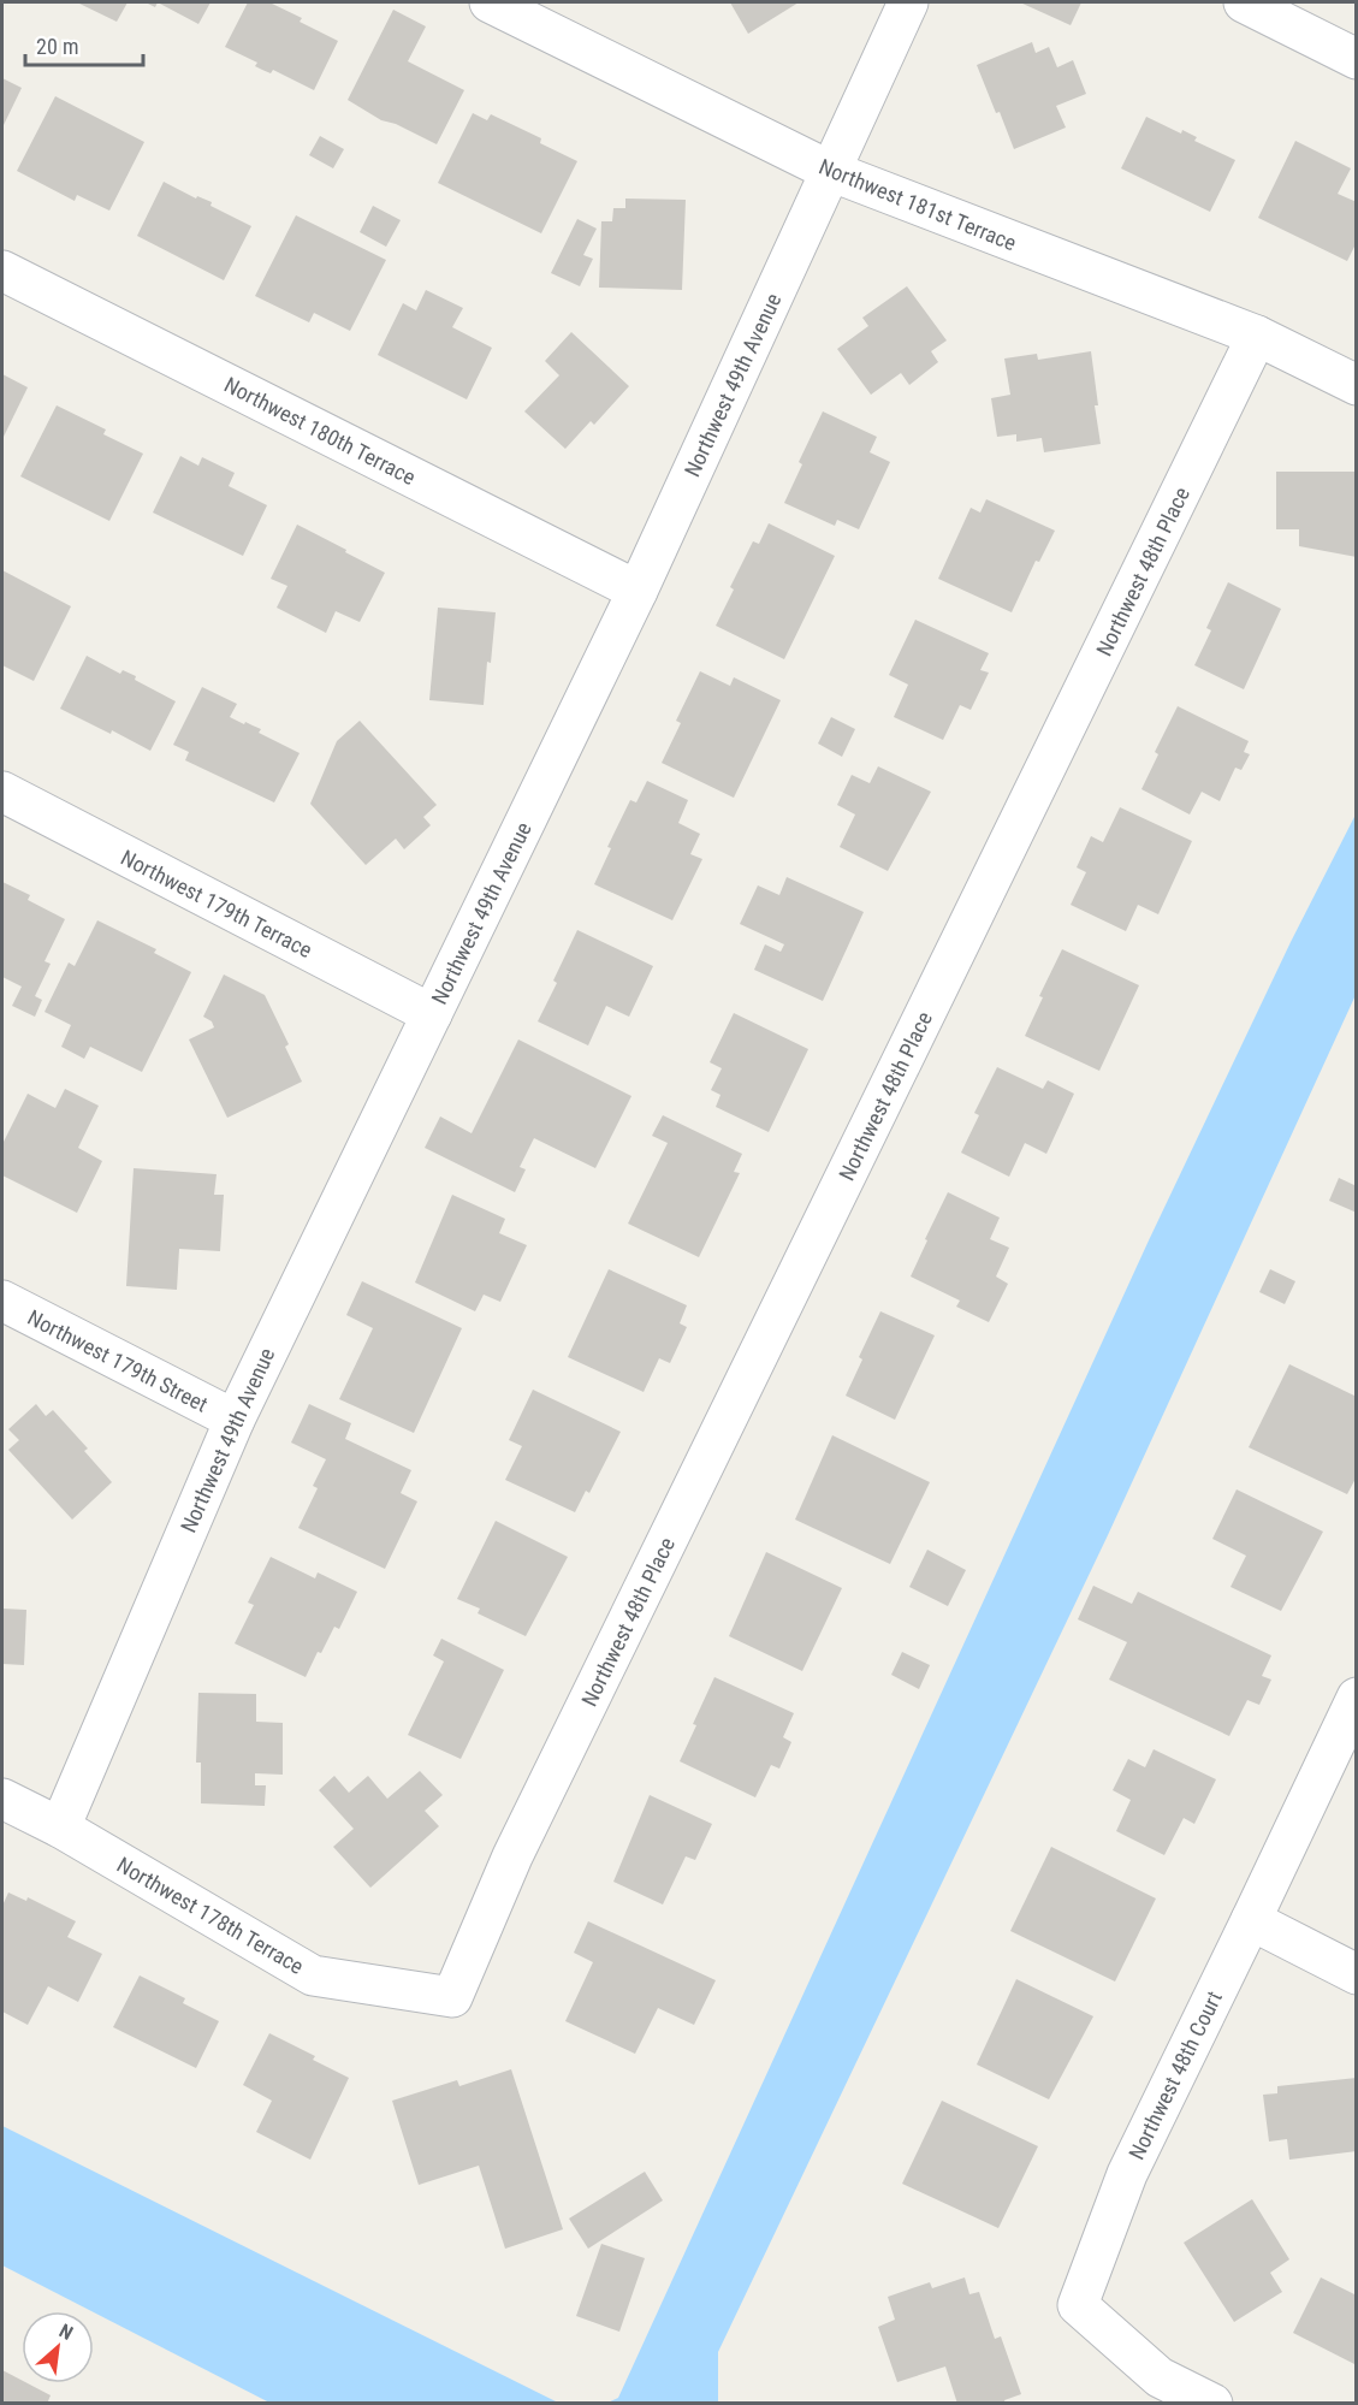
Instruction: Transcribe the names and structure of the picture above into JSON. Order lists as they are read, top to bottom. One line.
{"streets":{"street":["Northwest 181st Terrace","Northwest 49th Avenue","Northwest 180th Terrace","Northwest 48th Place","Northwest 179th Terrace","Northwest 179th Street","Northwest 178th Terrace","Northwest 48th Court"]},"crossings":[["Northwest 181st Terrace","Northwest 49th Avenue"],["Northwest 181st Terrace","Northwest 48th Place"],["Northwest 49th Avenue","Northwest 180th Terrace"],["Northwest 49th Avenue","Northwest 179th Terrace"],["Northwest 49th Avenue","Northwest 179th Street"],["Northwest 49th Avenue","Northwest 178th Terrace"],["Northwest 48th Place","Northwest 178th Terrace"]],"scale_bar":"20 m","north":"top right"}
